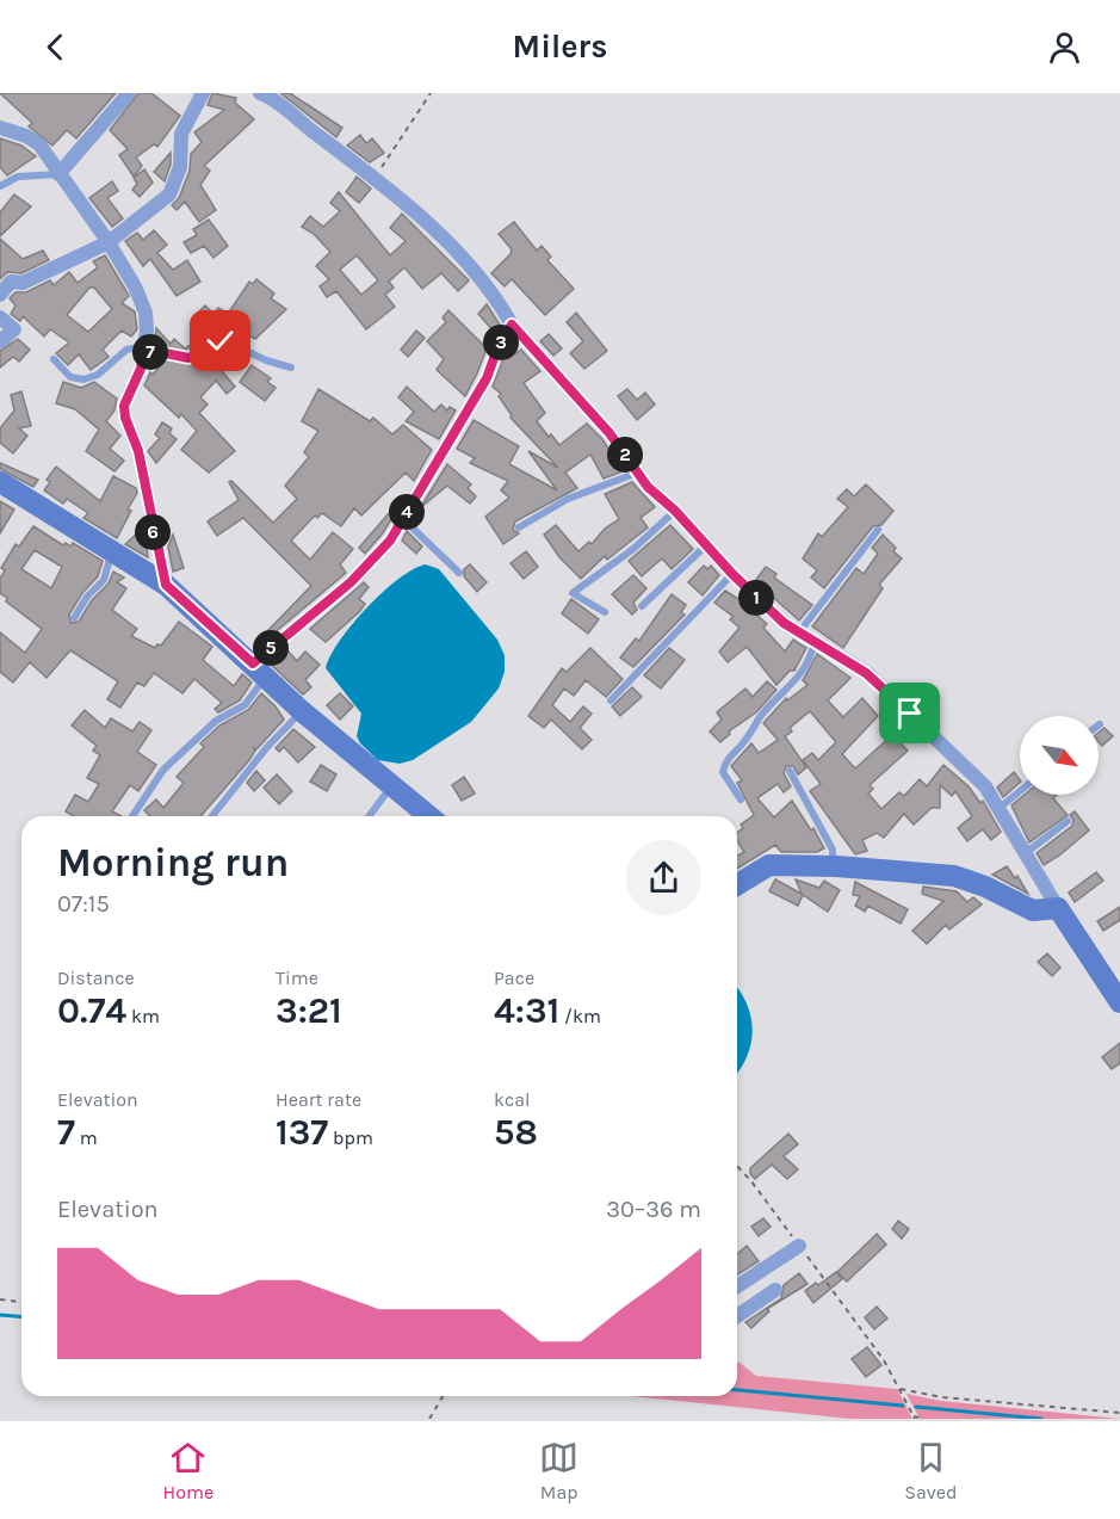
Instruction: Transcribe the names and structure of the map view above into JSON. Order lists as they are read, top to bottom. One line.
{"north":"bottom right","page":{"header":"Milers","pins":["3","7","2","4","6","1","5"],"heading":["Morning run","07:15"],"stats":[["Distance","0.74 km"],["Time","3:21"],["Pace","4:31 /km"],["Elevation","7 m"],["Heart rate","137 bpm"],["kcal","58"]],"chart":["Elevation","30–36 m"],"tabs":["Home","Map","Saved"]}}
